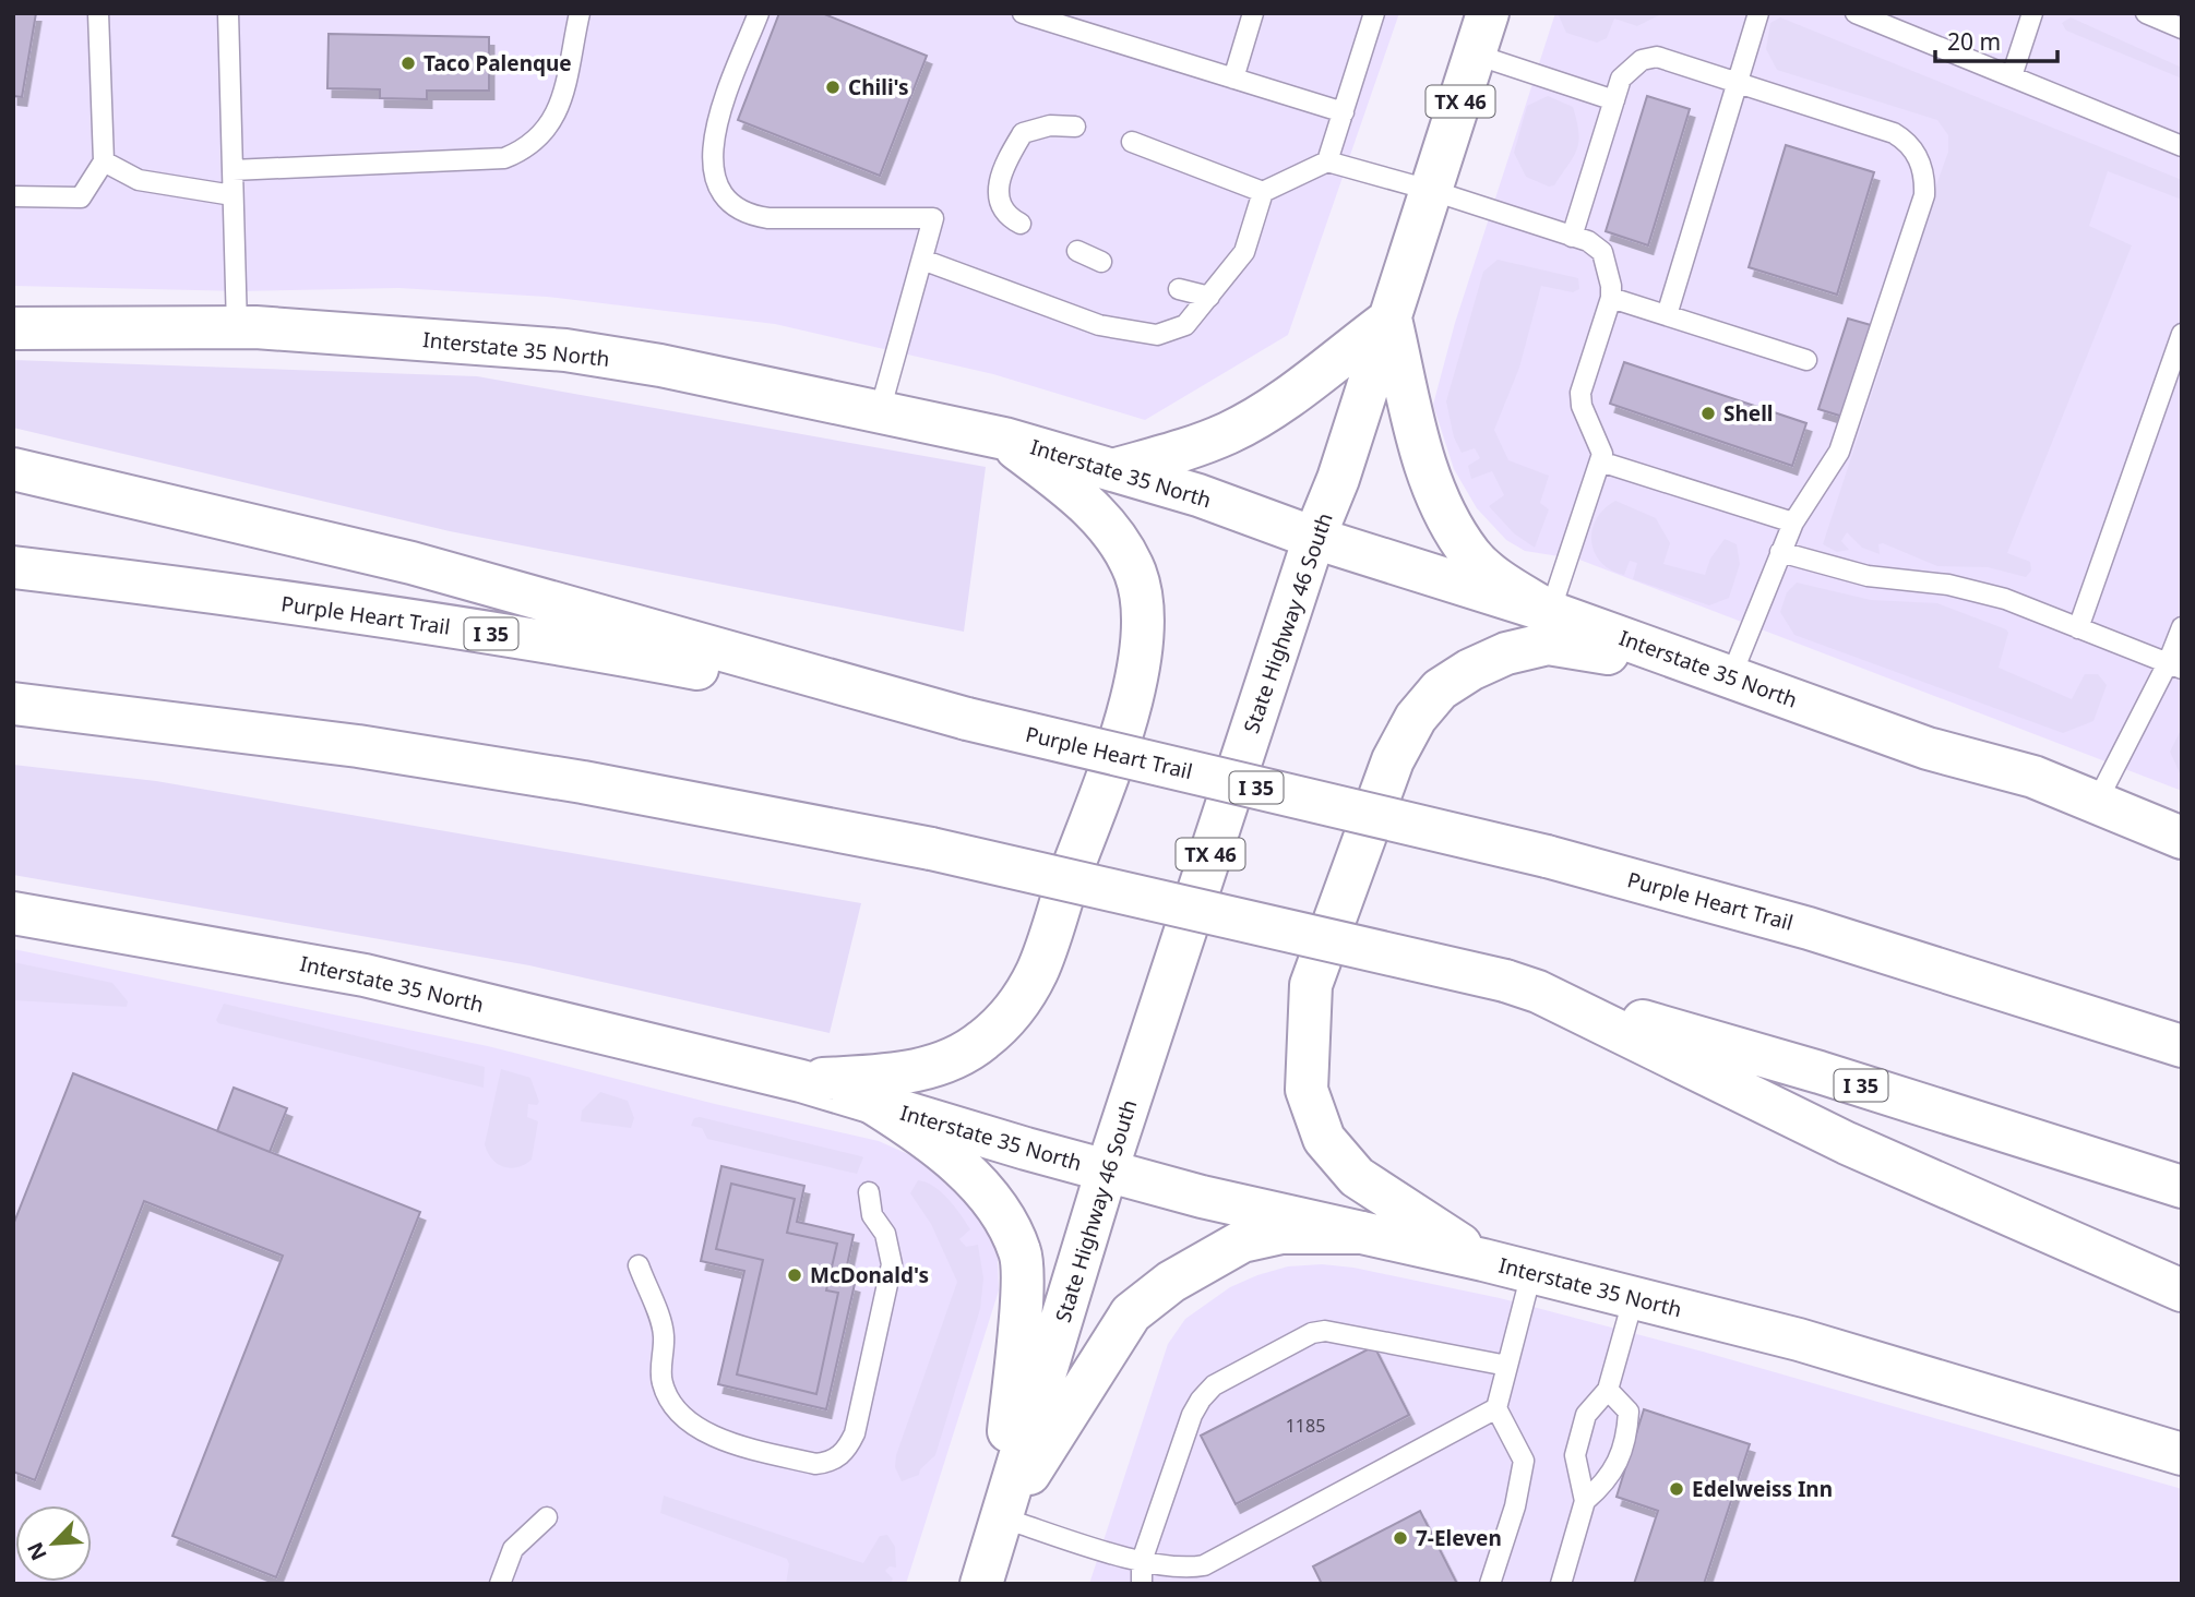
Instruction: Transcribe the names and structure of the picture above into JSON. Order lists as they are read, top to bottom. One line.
{"streets":{"main road":["TX 46","Interstate 35 North","Purple Heart Trail","State Highway 46 South","I 35"]},"crossings":[["Interstate 35 North","State Highway 46 South"]],"places":["Taco Palenque","Chili's","Shell","McDonald's","Edelweiss Inn","7-Eleven"],"house_numbers":["1185"],"scale_bar":"20 m","north":"bottom left"}
